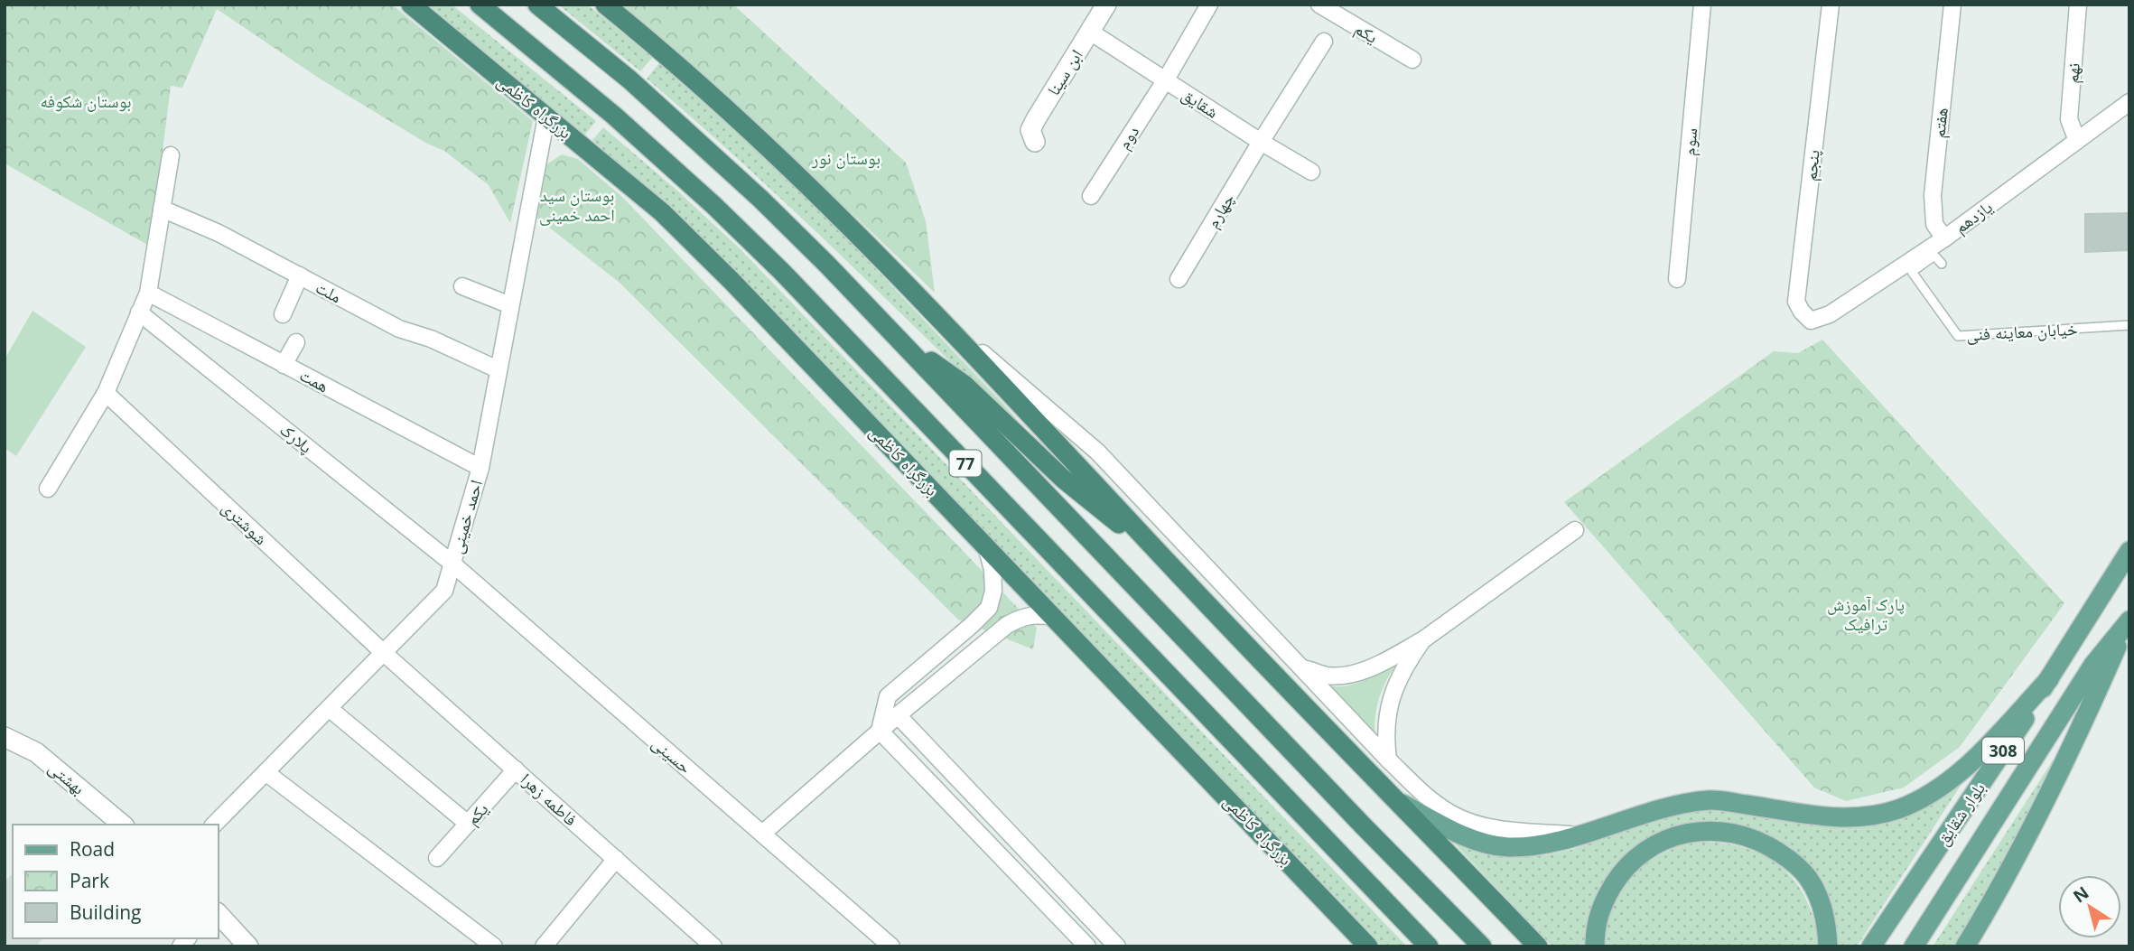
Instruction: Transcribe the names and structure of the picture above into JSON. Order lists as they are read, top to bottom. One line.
{"streets":{"highway":["بزرگراه کاظمی","77"],"main road":["308","بلوار شقایق"],"street":["یکم","ابن سینا","نهم","شقایق","هفتم","دوم","سوم","پنجم","چهارم","یازدهم","ملت","همت","پلارک","احمد خمینی","شوشتری","حسینی","بهشتی","فاطمه زهرا"],"lane":["خیابان معاینه فنی"]},"crossings":[["یکم","فاطمه زهرا"],["ابن سینا","شقایق"],["نهم","یازدهم"],["شقایق","دوم"],["شقایق","چهارم"],["بزرگراه کاظمی","احمد خمینی"],["هفتم","یازدهم"],["پنجم","یازدهم"],["ملت","احمد خمینی"],["همت","احمد خمینی"],["پلارک","احمد خمینی"],["پلارک","حسینی"],["احمد خمینی","شوشتری"],["احمد خمینی","حسینی"],["احمد خمینی","فاطمه زهرا"],["شوشتری","فاطمه زهرا"]],"parks":["بوستان شکوفه","بوستان نور","بوستان سید احمد خمینی","پارک آموزش ترافیک"],"legend":["Road","Park","Building"],"north":"top left"}
